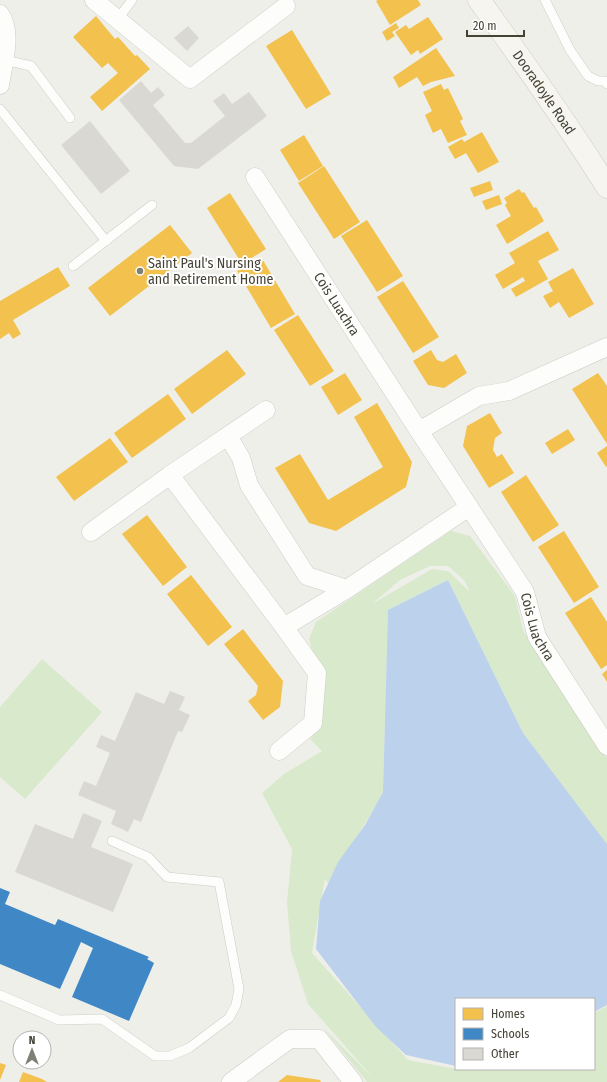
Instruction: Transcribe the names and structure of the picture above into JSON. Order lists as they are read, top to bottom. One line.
{"streets":{"main road":["Dooradoyle Road"],"street":["Cois Luachra"]},"places":["Saint Paul's Nursing and Retirement Home"],"legend":["Homes","Schools","Other"],"scale_bar":"20 m","north":"top"}
